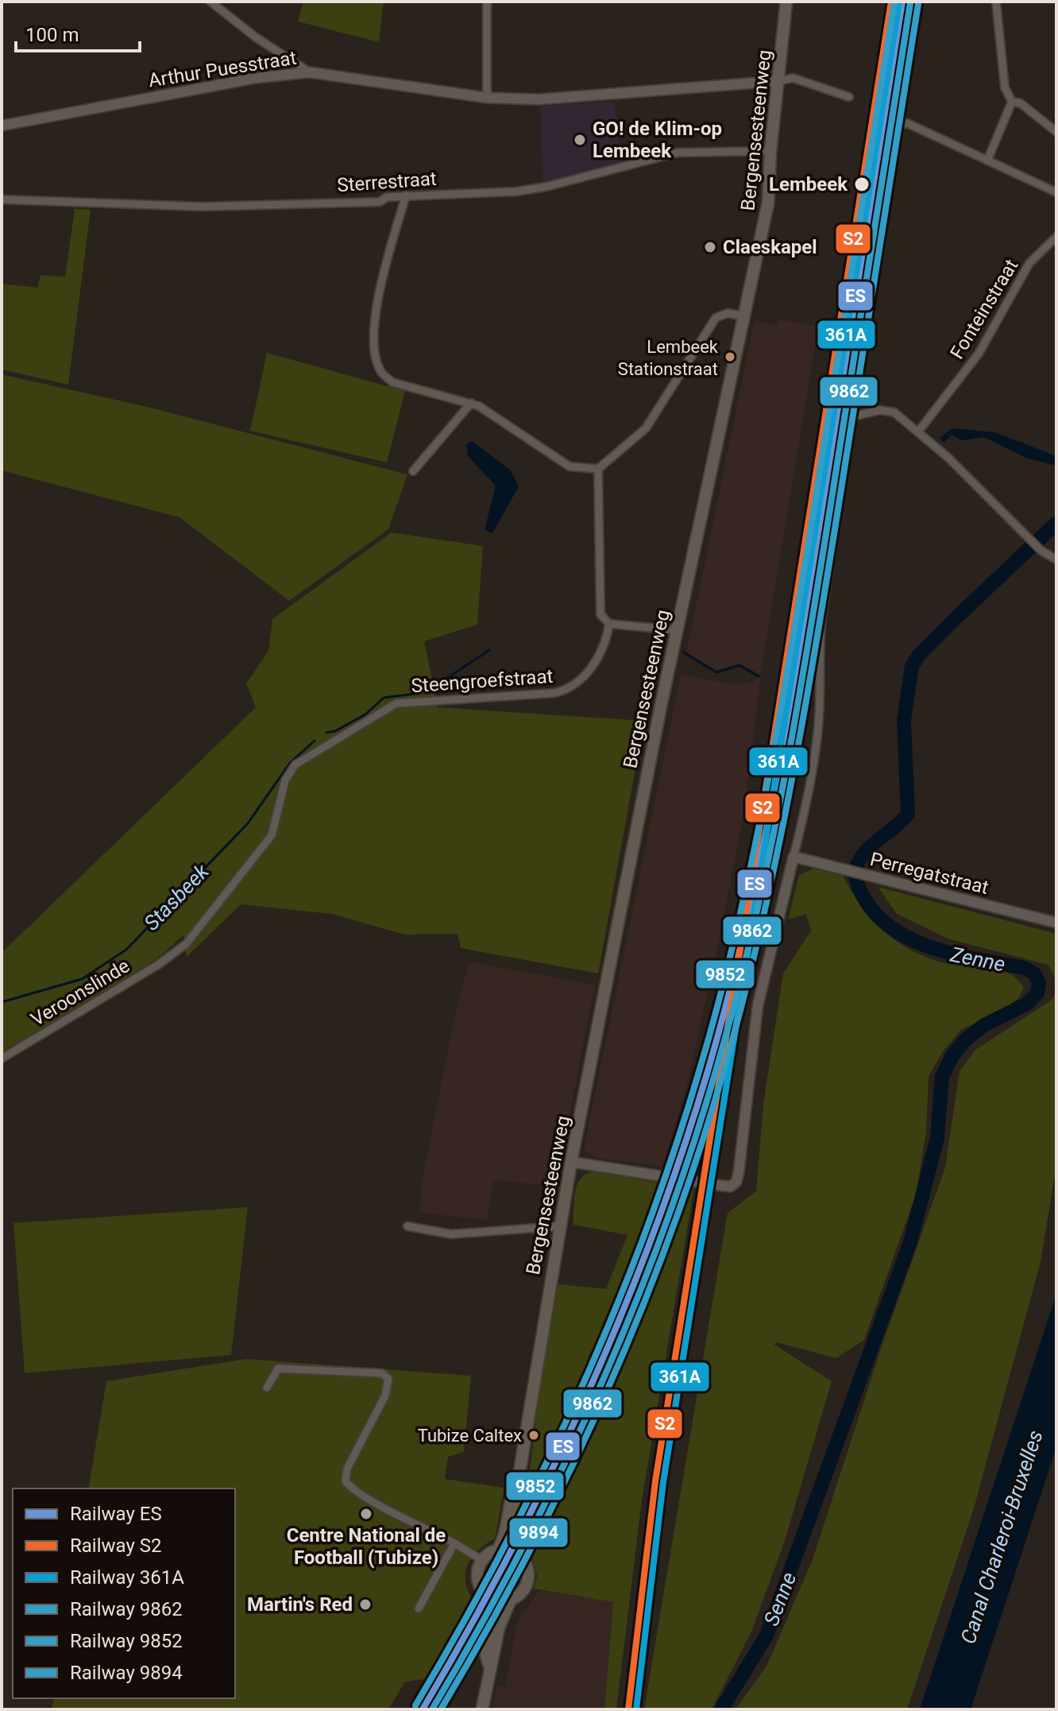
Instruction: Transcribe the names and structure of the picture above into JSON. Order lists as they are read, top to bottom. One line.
{"streets":{"main road":["Bergensesteenweg"],"street":["Arthur Puesstraat","Sterrestraat","Fonteinstraat","Steengroefstraat","Perregatstraat","Veroonslinde"]},"crossings":[["Arthur Puesstraat","Bergensesteenweg"],["Bergensesteenweg","Sterrestraat"],["Steengroefstraat","Veroonslinde"]],"water":["Stasbeek","Zenne","Canal Charleroi-Bruxelles","Senne"],"places":["GO! de Klim-op Lembeek","Lembeek","Claeskapel","Lembeek Stationstraat","Tubize Caltex","Centre National de Football (Tubize)","Martin's Red"],"lines":["rail line ES","rail line S2","rail line 9852","rail line 361A","rail line 9862","rail line 9894"],"legend":["Railway ES","Railway S2","Railway 361A","Railway 9862","Railway 9852","Railway 9894"],"scale_bar":"100 m"}
